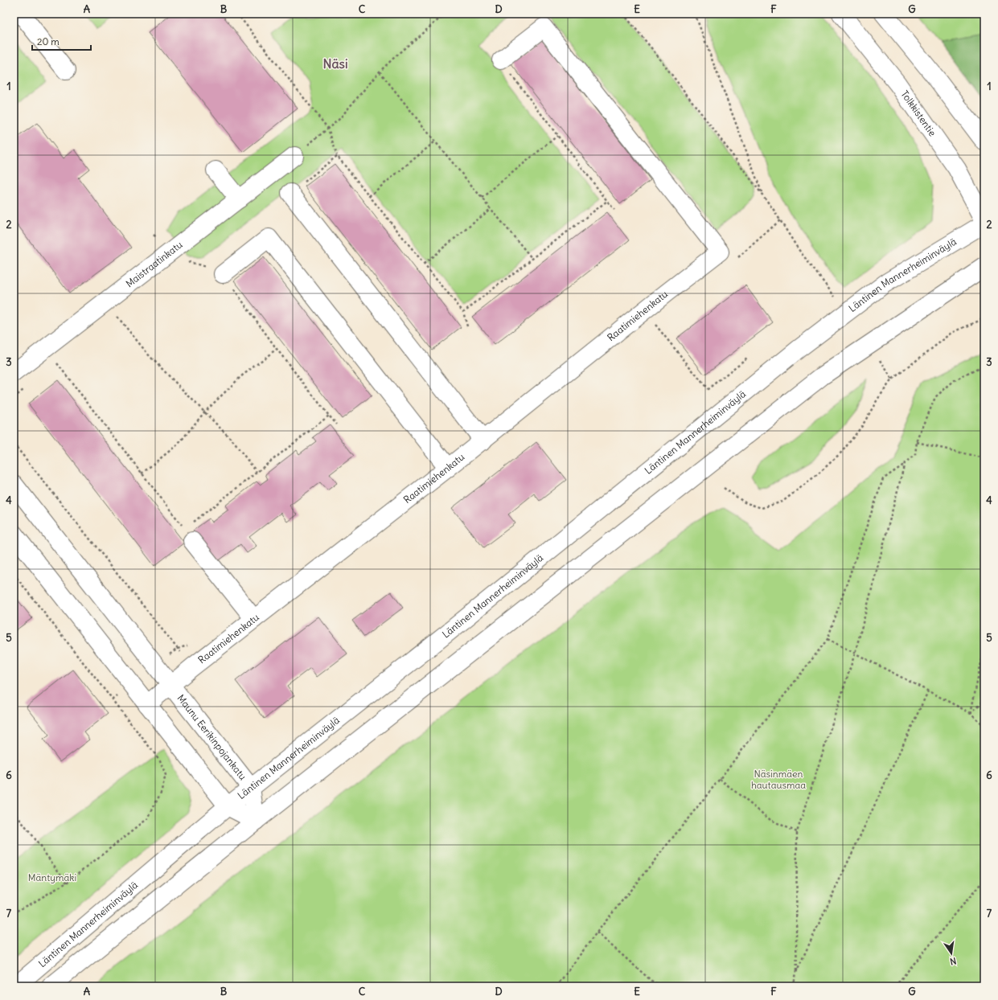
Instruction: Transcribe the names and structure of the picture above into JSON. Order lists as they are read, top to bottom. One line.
{"streets":{"main road":["Tolkkistentie","Maistraatinkatu","Läntinen Mannerheiminväylä","Raatimiehenkatu","Maunu Eerikinpojankatu"]},"crossings":[["Läntinen Mannerheiminväylä","Maunu Eerikinpojankatu"],["Raatimiehenkatu","Maunu Eerikinpojankatu"]],"districts":["Näsi"],"parks":["Näsinmäen hautausmaa","Mäntymäki"],"scale_bar":"20 m","north":"bottom","grid":{"columns":["A","B","C","D","E","F","G"],"rows":["1","2","3","4","5","6","7"]}}
